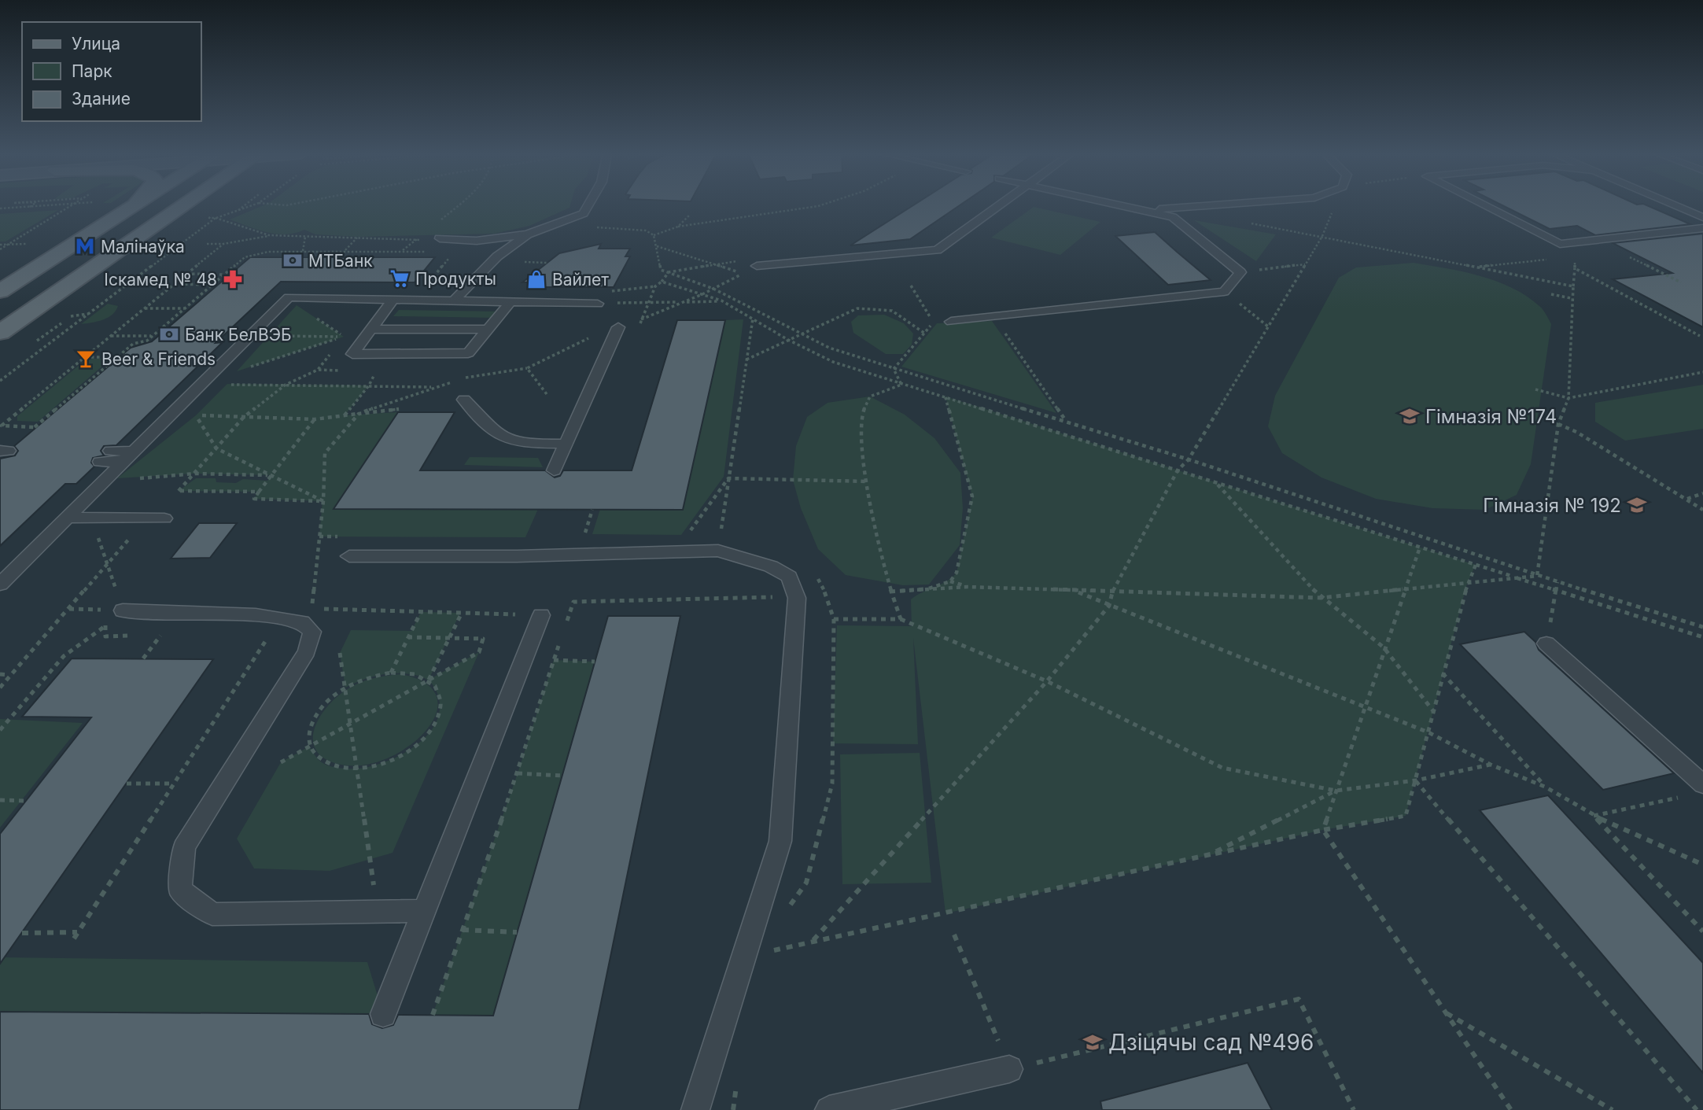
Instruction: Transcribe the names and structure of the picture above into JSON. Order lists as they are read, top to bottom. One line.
{"places":{"metro station":["Малінаўка"],"bank":["МТБанк","Банк БелВЭБ"],"supermarket":["Продукты"],"pharmacy":["Іскамед № 48"],"shop":["Вайлет"],"bar":["Beer & Friends"],"school or university":["Гімназія №174","Гімназія № 192","Дзіцячы сад №496"]},"legend":["Улица","Парк","Здание"]}
